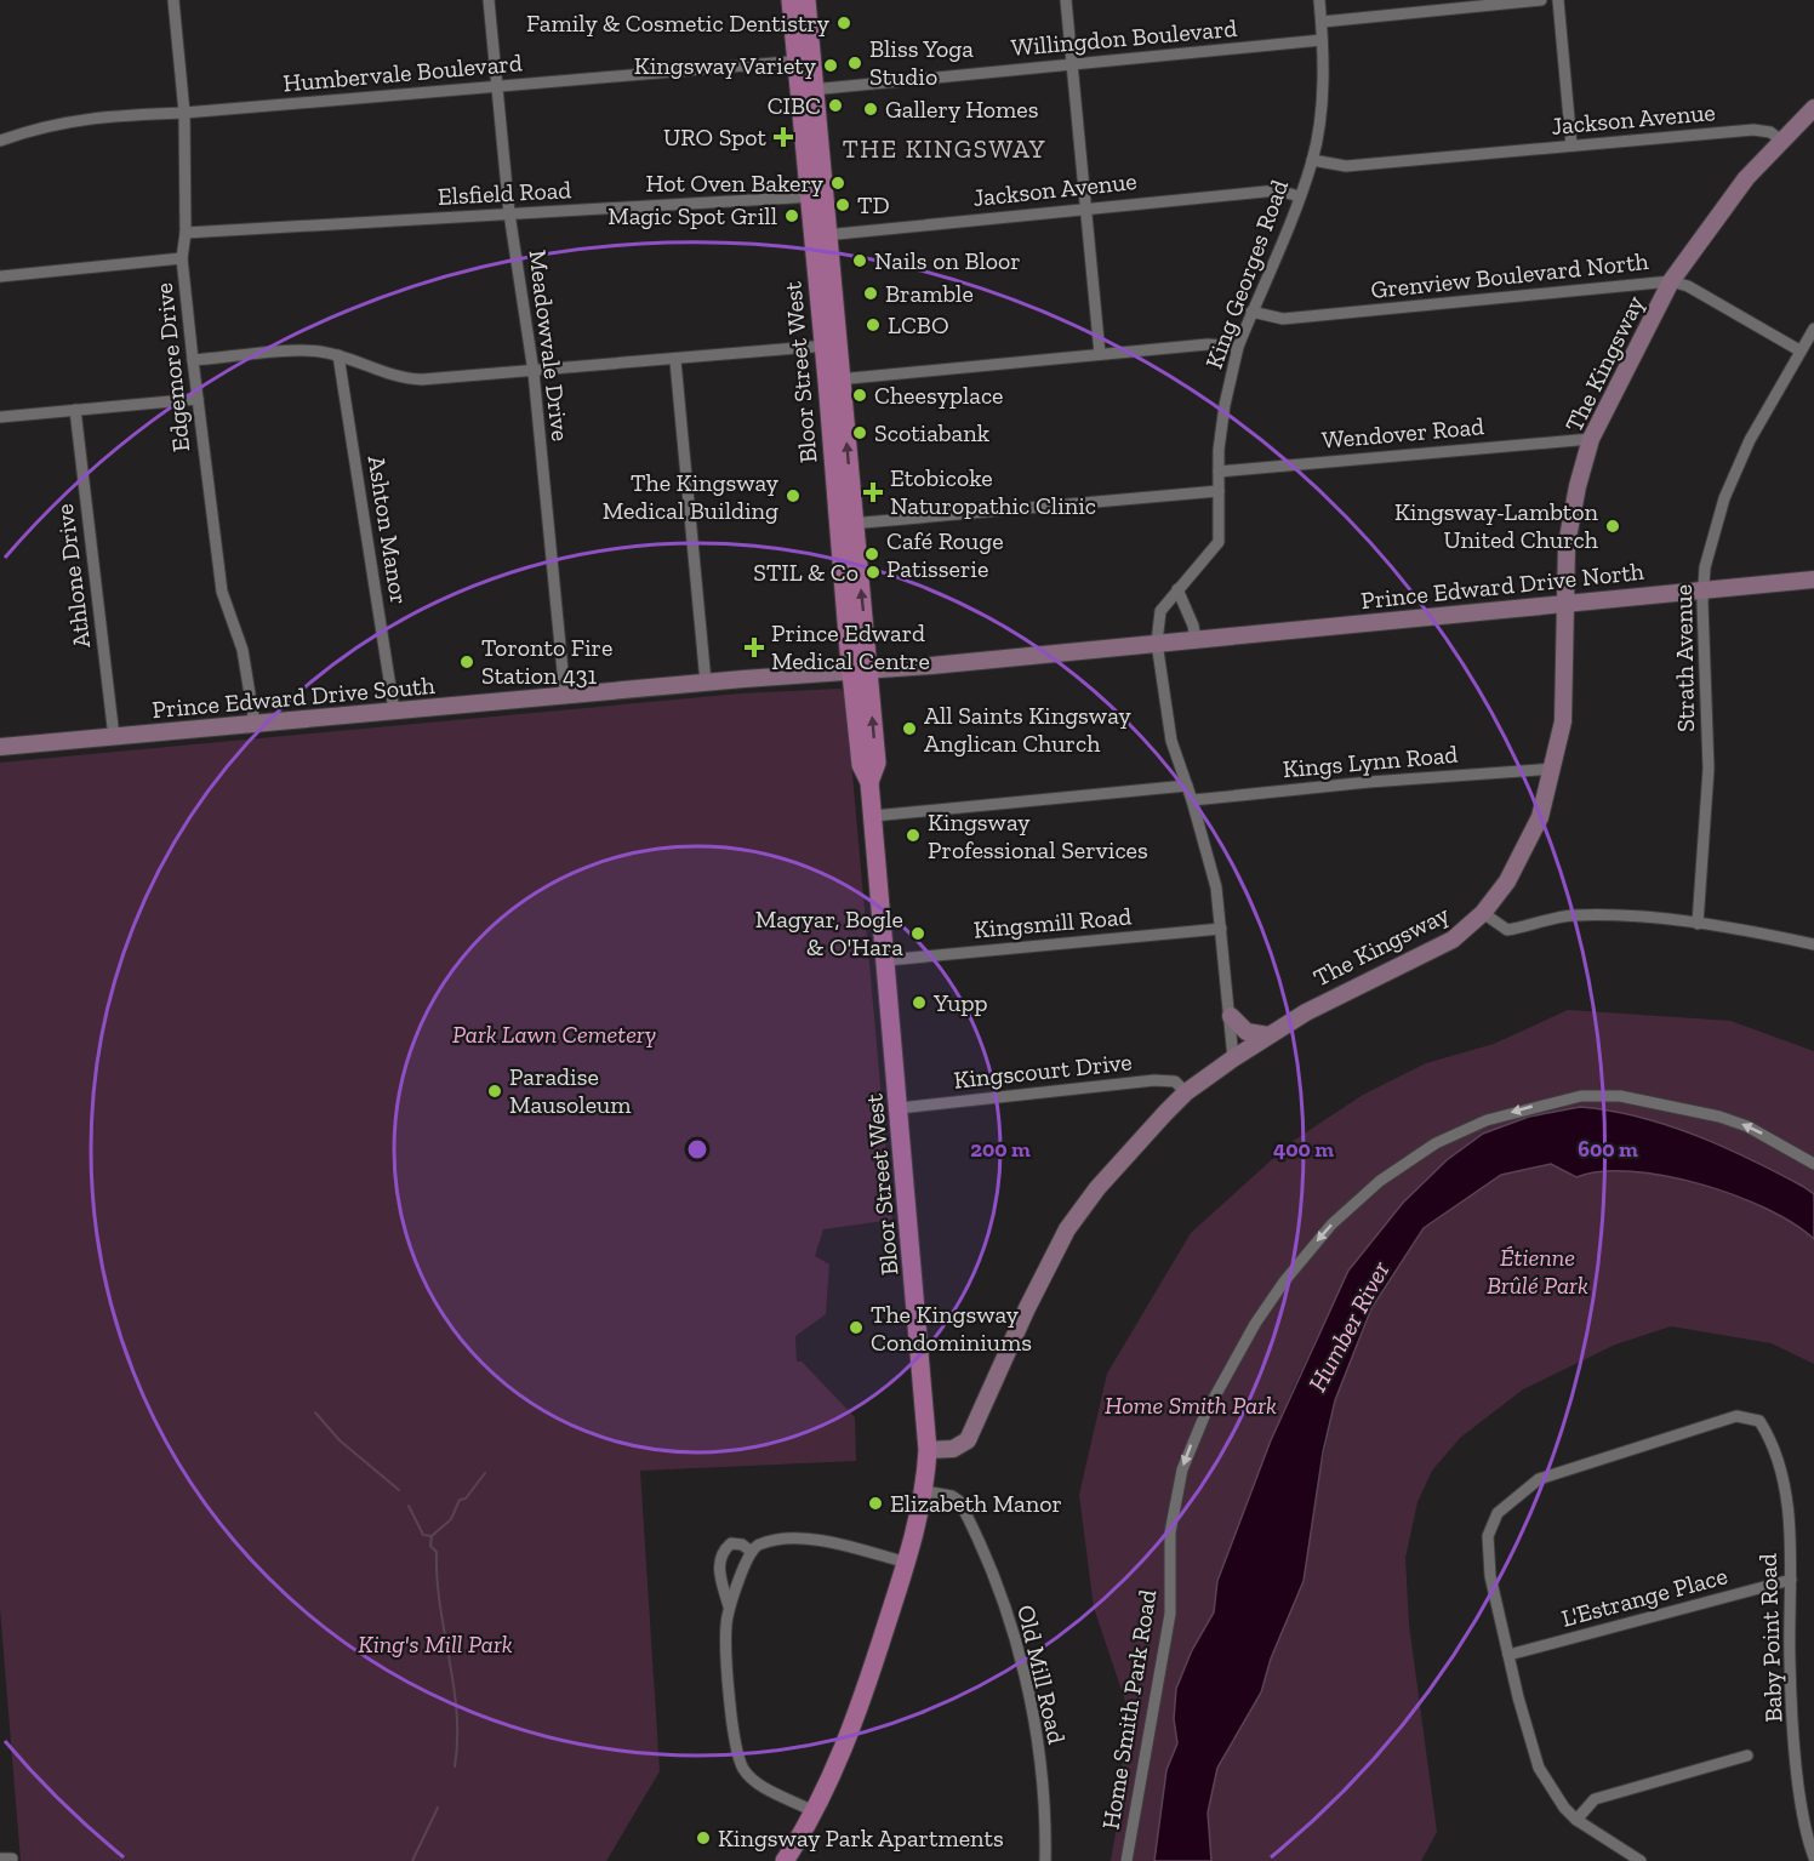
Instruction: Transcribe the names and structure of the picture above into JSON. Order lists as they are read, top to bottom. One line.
{"streets":{"main road":["Bloor Street West"],"street":["Willingdon Boulevard","Humbervale Boulevard","Jackson Avenue","Elsfield Road","King Georges Road","Grenview Boulevard North","Meadowvale Drive","The Kingsway","Edgemore Drive","Wendover Road","Ashton Manor","Athlone Drive","Prince Edward Drive North","Strath Avenue","Prince Edward Drive South","Kings Lynn Road","Kingsmill Road","Kingscourt Drive","L'Estrange Place","Baby Point Road","Old Mill Road","Home Smith Park Road"]},"crossings":[["Willingdon Boulevard","King Georges Road"],["Willingdon Boulevard","Bloor Street West"],["Humbervale Boulevard","Meadowvale Drive"],["Humbervale Boulevard","Edgemore Drive"],["Humbervale Boulevard","Bloor Street West"],["Jackson Avenue","King Georges Road"],["Jackson Avenue","The Kingsway"],["Jackson Avenue","Bloor Street West"],["Elsfield Road","Meadowvale Drive"],["Elsfield Road","Edgemore Drive"],["Elsfield Road","Bloor Street West"],["King Georges Road","Grenview Boulevard North"],["King Georges Road","The Kingsway"],["King Georges Road","Wendover Road"],["King Georges Road","Prince Edward Drive North"],["King Georges Road","Kings Lynn Road"],["King Georges Road","Kingsmill Road"],["Grenview Boulevard North","The Kingsway"],["Grenview Boulevard North","Strath Avenue"],["Meadowvale Drive","Prince Edward Drive South"],["The Kingsway","Bloor Street West"],["The Kingsway","Wendover Road"],["The Kingsway","Prince Edward Drive North"],["The Kingsway","Kings Lynn Road"],["The Kingsway","Kingscourt Drive"],["Edgemore Drive","Prince Edward Drive South"],["Bloor Street West","Prince Edward Drive North"],["Bloor Street West","Prince Edward Drive South"],["Bloor Street West","Kingsmill Road"],["Bloor Street West","Kingscourt Drive"],["Bloor Street West","Old Mill Road"],["Ashton Manor","Prince Edward Drive South"],["Athlone Drive","Prince Edward Drive South"],["Prince Edward Drive North","Strath Avenue"],["Prince Edward Drive North","Prince Edward Drive South"],["L'Estrange Place","Baby Point Road"]],"one_way":["Home Smith Park Road"],"districts":["THE KINGSWAY"],"water":["Humber River"],"parks":["Park Lawn Cemetery","Étienne Brûlé Park","Home Smith Park","King's Mill Park"],"places":{"other":["Family & Cosmetic Dentistry","Bliss Yoga Studio","Kingsway Variety","CIBC","Gallery Homes","Hot Oven Bakery","TD","Magic Spot Grill","Nails on Bloor","Bramble","LCBO","Cheesyplace","Scotiabank","The Kingsway Medical Building","Kingsway-Lambton United Church","Café Rouge Patisserie","STIL & Co","Toronto Fire Station 431","All Saints Kingsway Anglican Church","Kingsway Professional Services","Magyar, Bogle & O'Hara","Yupp","Paradise Mausoleum","The Kingsway Condominiums","Elizabeth Manor","Kingsway Park Apartments"],"health":["URO Spot","Etobicoke Naturopathic Clinic","Prince Edward Medical Centre"]},"rings":["200 m","400 m","600 m"]}
